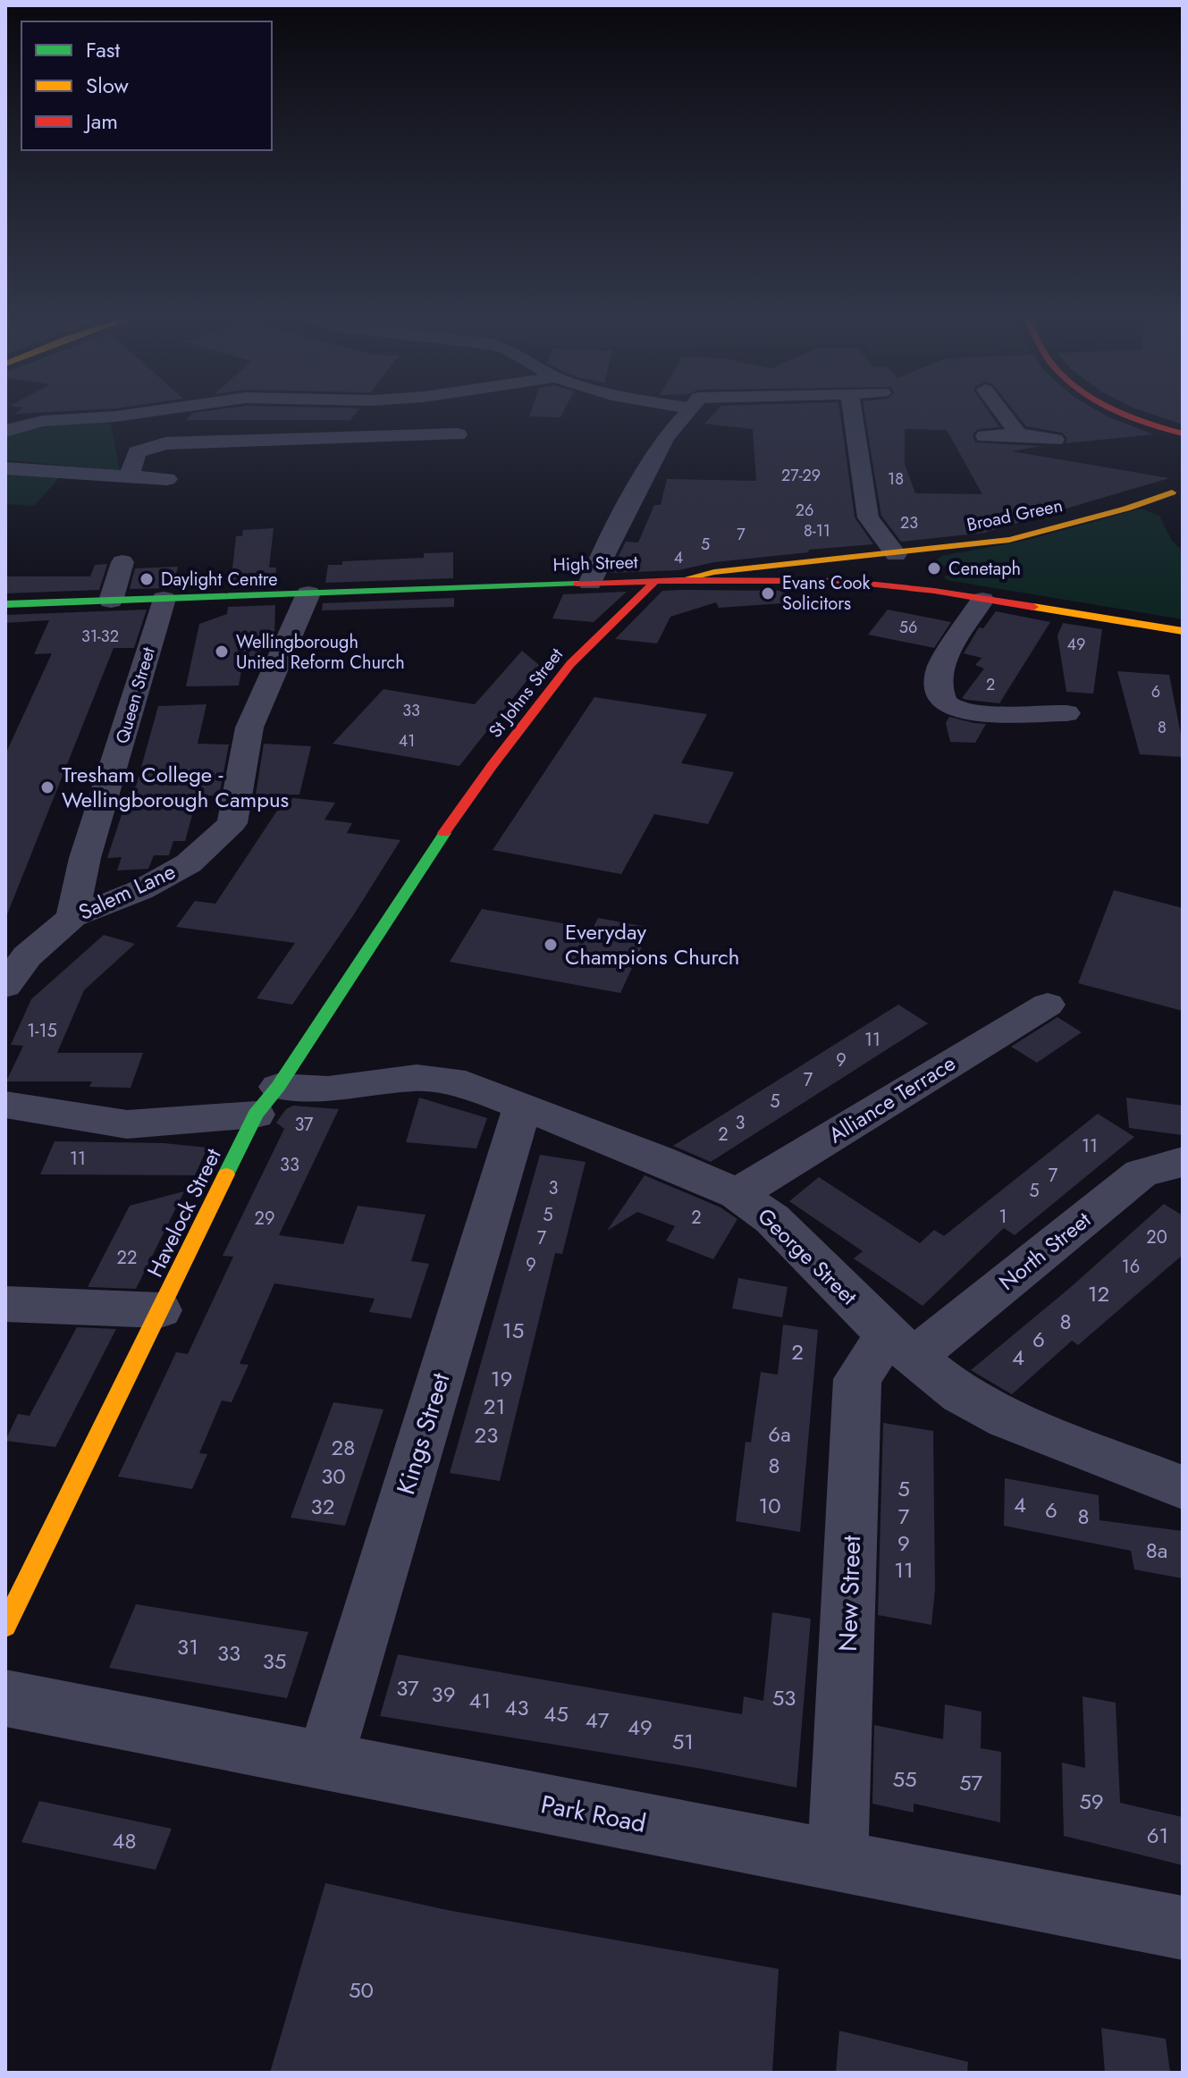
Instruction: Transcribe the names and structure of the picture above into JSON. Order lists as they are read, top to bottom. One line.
{"streets":{"street":["Broad Green","High Street","St Johns Street","Queen Street","Salem Lane","Alliance Terrace","Havelock Street","North Street","George Street","Kings Street","New Street","Park Road"]},"crossings":[["Broad Green","High Street"],["High Street","St Johns Street"],["High Street","Queen Street"],["High Street","Salem Lane"],["St Johns Street","Havelock Street"],["Queen Street","Salem Lane"],["Alliance Terrace","George Street"],["Havelock Street","George Street"],["North Street","George Street"],["North Street","New Street"],["George Street","Kings Street"],["George Street","New Street"],["Kings Street","Park Road"],["New Street","Park Road"]],"places":["Cenetaph","Daylight Centre","Evans Cook Solicitors","Wellingborough United Reform Church","Tresham College - Wellingborough Campus","Everyday Champions Church"],"house_numbers":["27-29","18","26","23","8-11","7","5","4","56","31-32","49","2","6","33","8","41","1-15","11","9","7","5","3","37","2","11","11","33","7","3","5","5","1","2","29","20","7","22","9","16","12","8","15","6","2","4","19","21","6a","23","28","8","30","5","4","10","32","6","7","8","9","8a","11","31","33","35","37","39","53","41","43","45","47","49","51","55","57","59","61","48","50"],"legend":["Fast","Slow","Jam"]}
